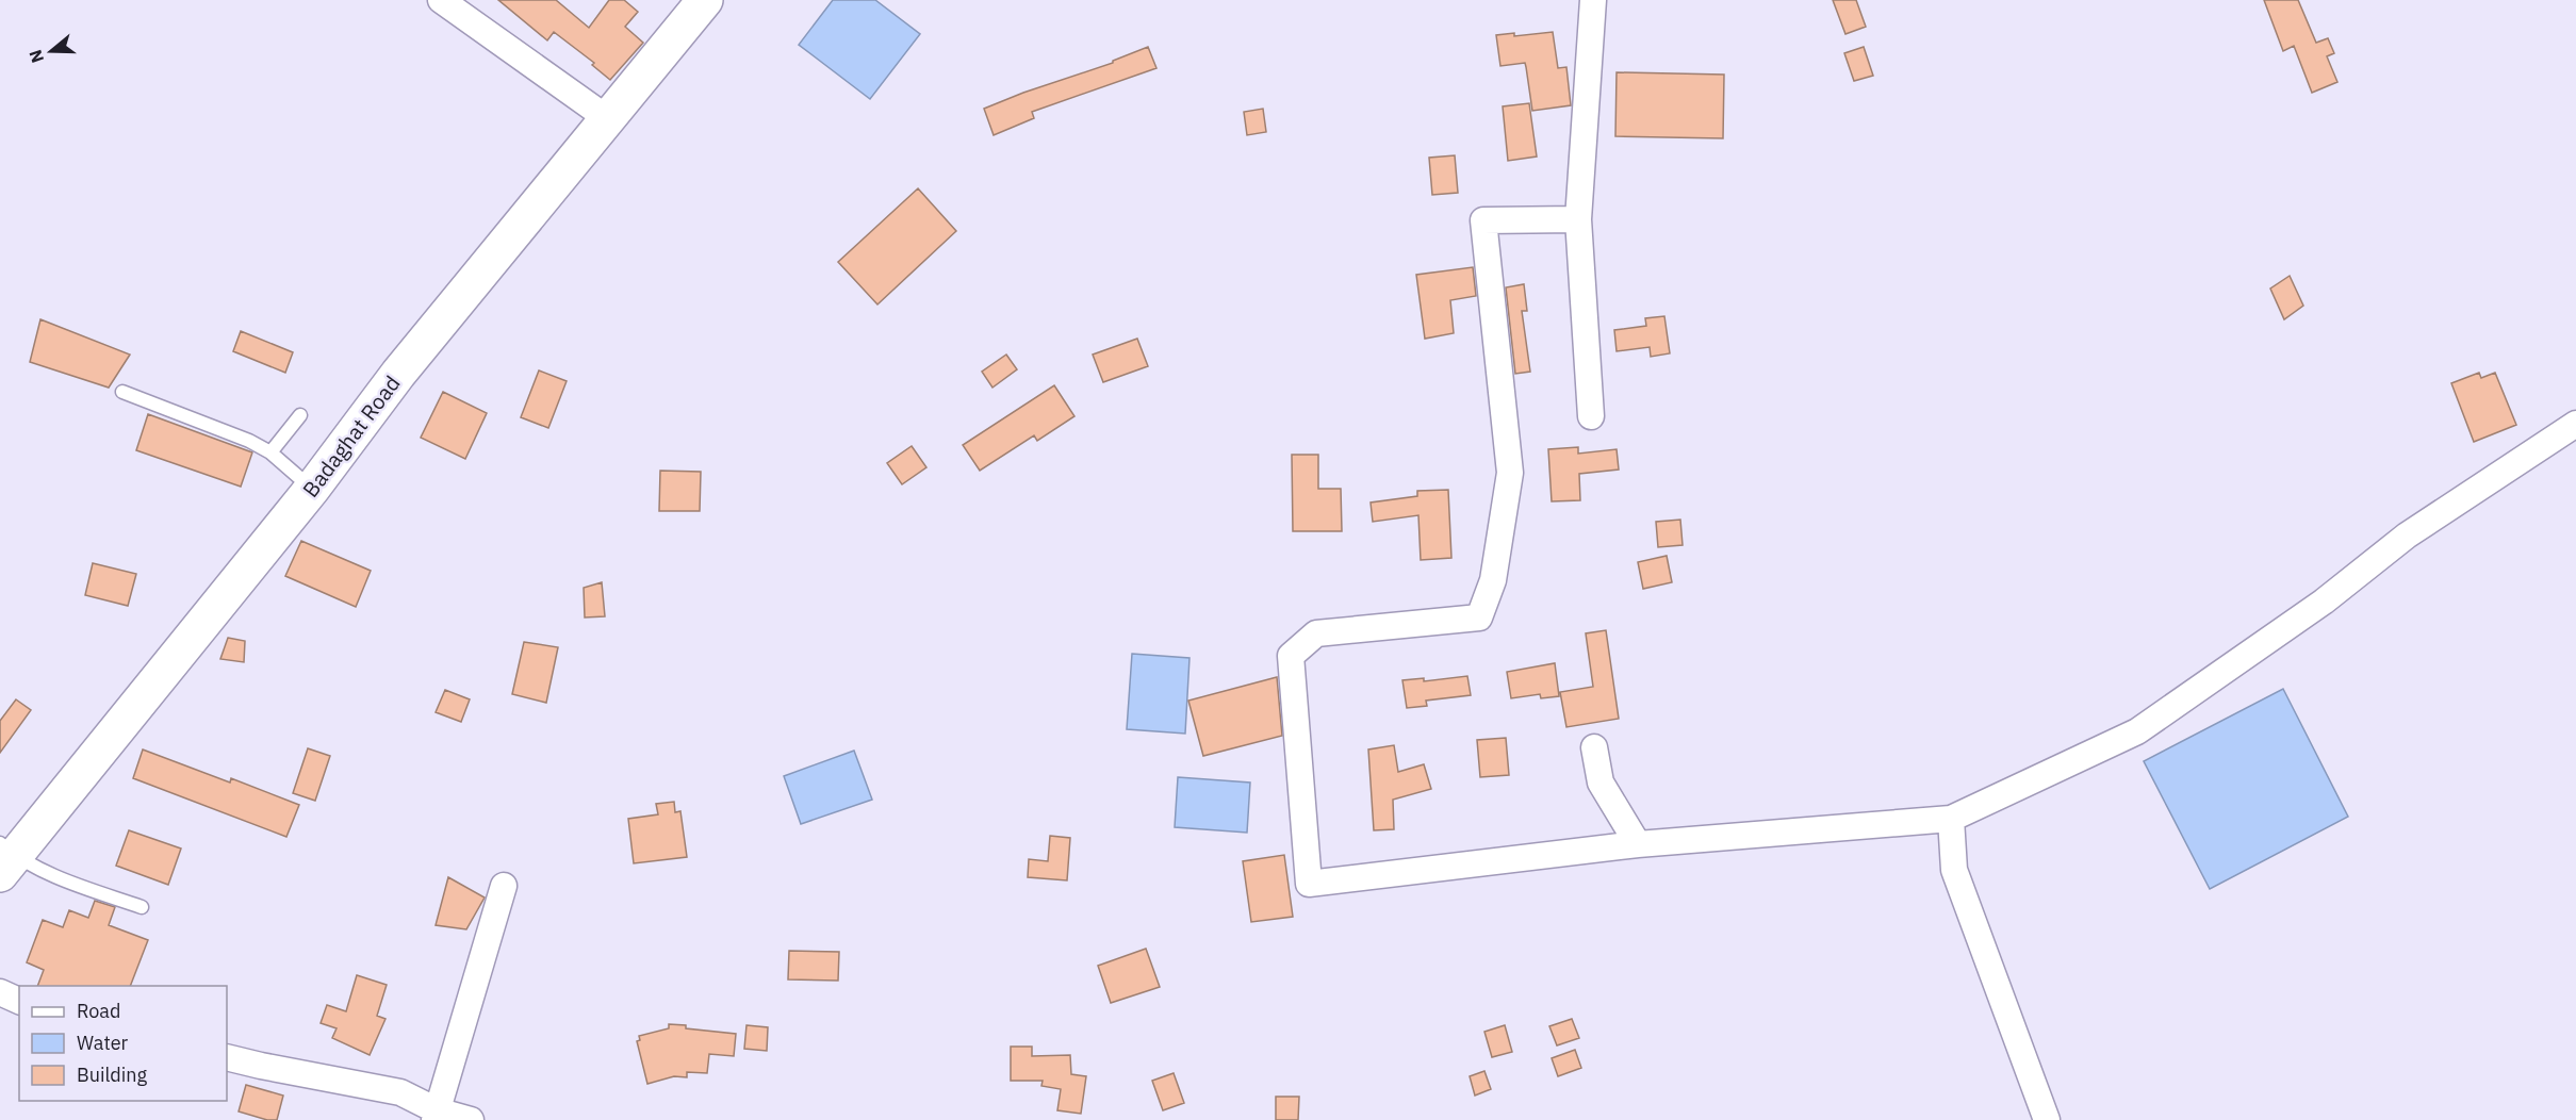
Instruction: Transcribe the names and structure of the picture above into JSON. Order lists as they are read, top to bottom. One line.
{"streets":{"main road":["Badaghat Road"]},"legend":["Road","Water","Building"],"north":"left"}
